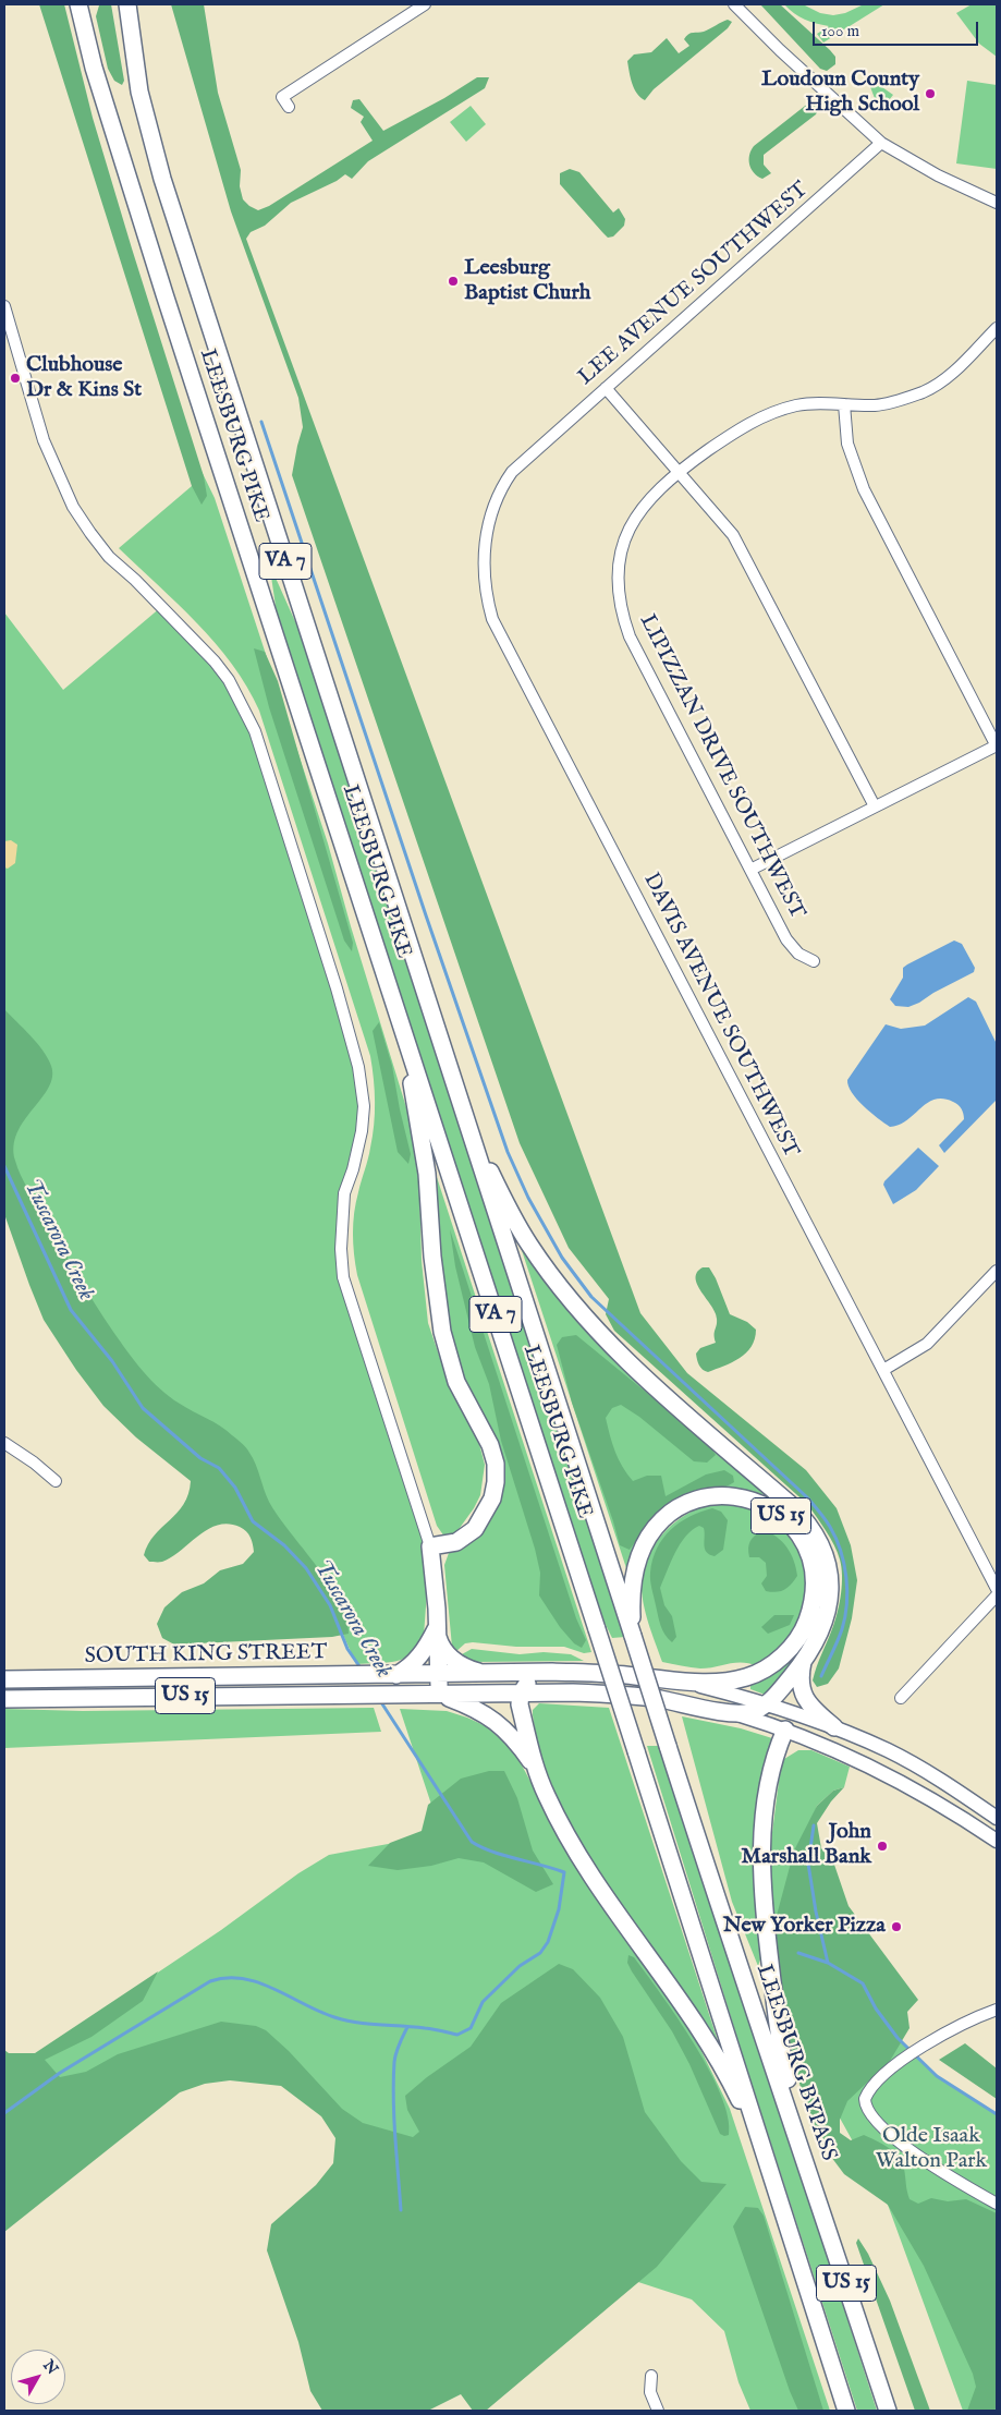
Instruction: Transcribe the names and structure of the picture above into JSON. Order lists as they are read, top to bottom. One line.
{"streets":{"highway":["LEESBURG PIKE","VA 7","US 15","SOUTH KING STREET","LEESBURG BYPASS"],"street":["LEE AVENUE SOUTHWEST","LIPIZZAN DRIVE SOUTHWEST","DAVIS AVENUE SOUTHWEST"]},"crossings":[["LEE AVENUE SOUTHWEST","DAVIS AVENUE SOUTHWEST"],["LEESBURG PIKE","US 15"],["LEESBURG PIKE","LEESBURG BYPASS"],["US 15","SOUTH KING STREET"],["US 15","LEESBURG BYPASS"]],"water":["Tuscarora Creek"],"parks":["Olde Isaak Walton Park"],"places":["Loudoun County High School","Leesburg Baptist Churh","Clubhouse Dr & Kins St","John Marshall Bank","New Yorker Pizza"],"scale_bar":"100 m","north":"top right"}
